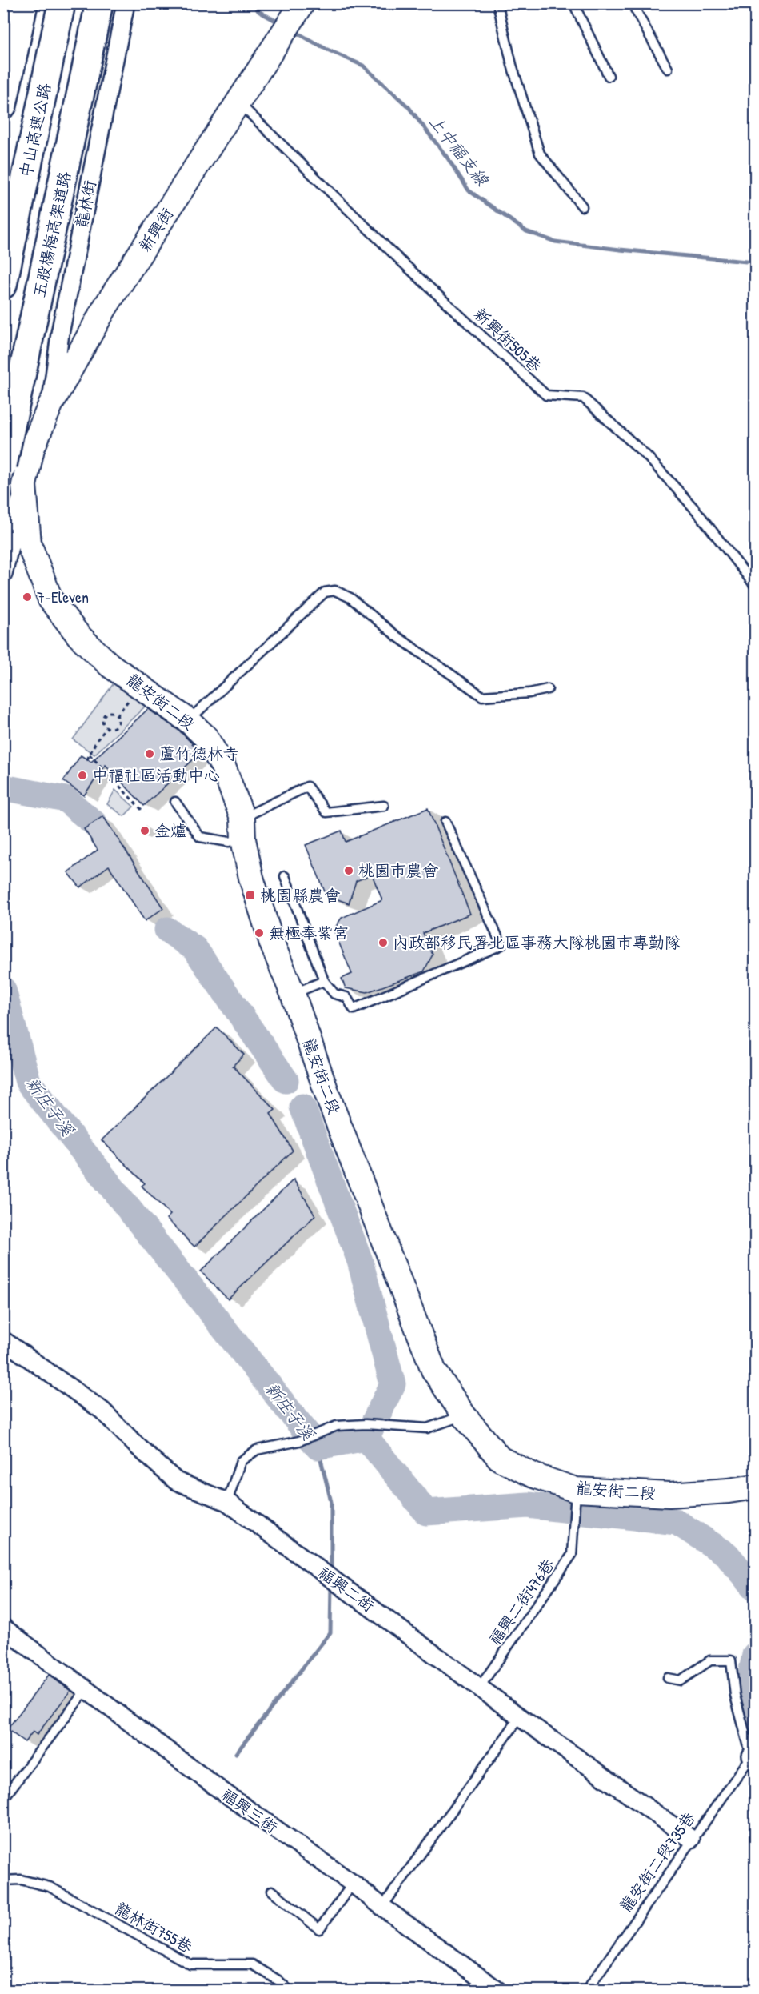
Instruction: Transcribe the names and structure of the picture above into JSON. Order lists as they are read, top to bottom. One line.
{"streets":{"highway":["中山高速公路","五股楊梅高架道路"],"street":["龍林街","新興街","龍安街二段","福興二街","福興三街"],"lane":["新興街505巷","福興二街476巷","龍安街二段735巷","龍林街755巷"]},"crossings":[["龍林街","新興街"],["新興街","五股楊梅高架道路"],["新興街","新興街505巷"],["新興街","龍安街二段"],["五股楊梅高架道路","龍安街二段"],["龍安街二段","福興二街476巷"],["福興二街","福興二街476巷"],["福興二街","龍安街二段735巷"]],"water":["上中福支線","新庄子溪"],"places":{"other":["7-Eleven","蘆竹德林寺","中福社區活動中心","金爐","桃園市農會","無極奉紫宮","內政部移民署北區事務大隊桃園市專勤隊"],"transit":["桃園縣農會"]}}
